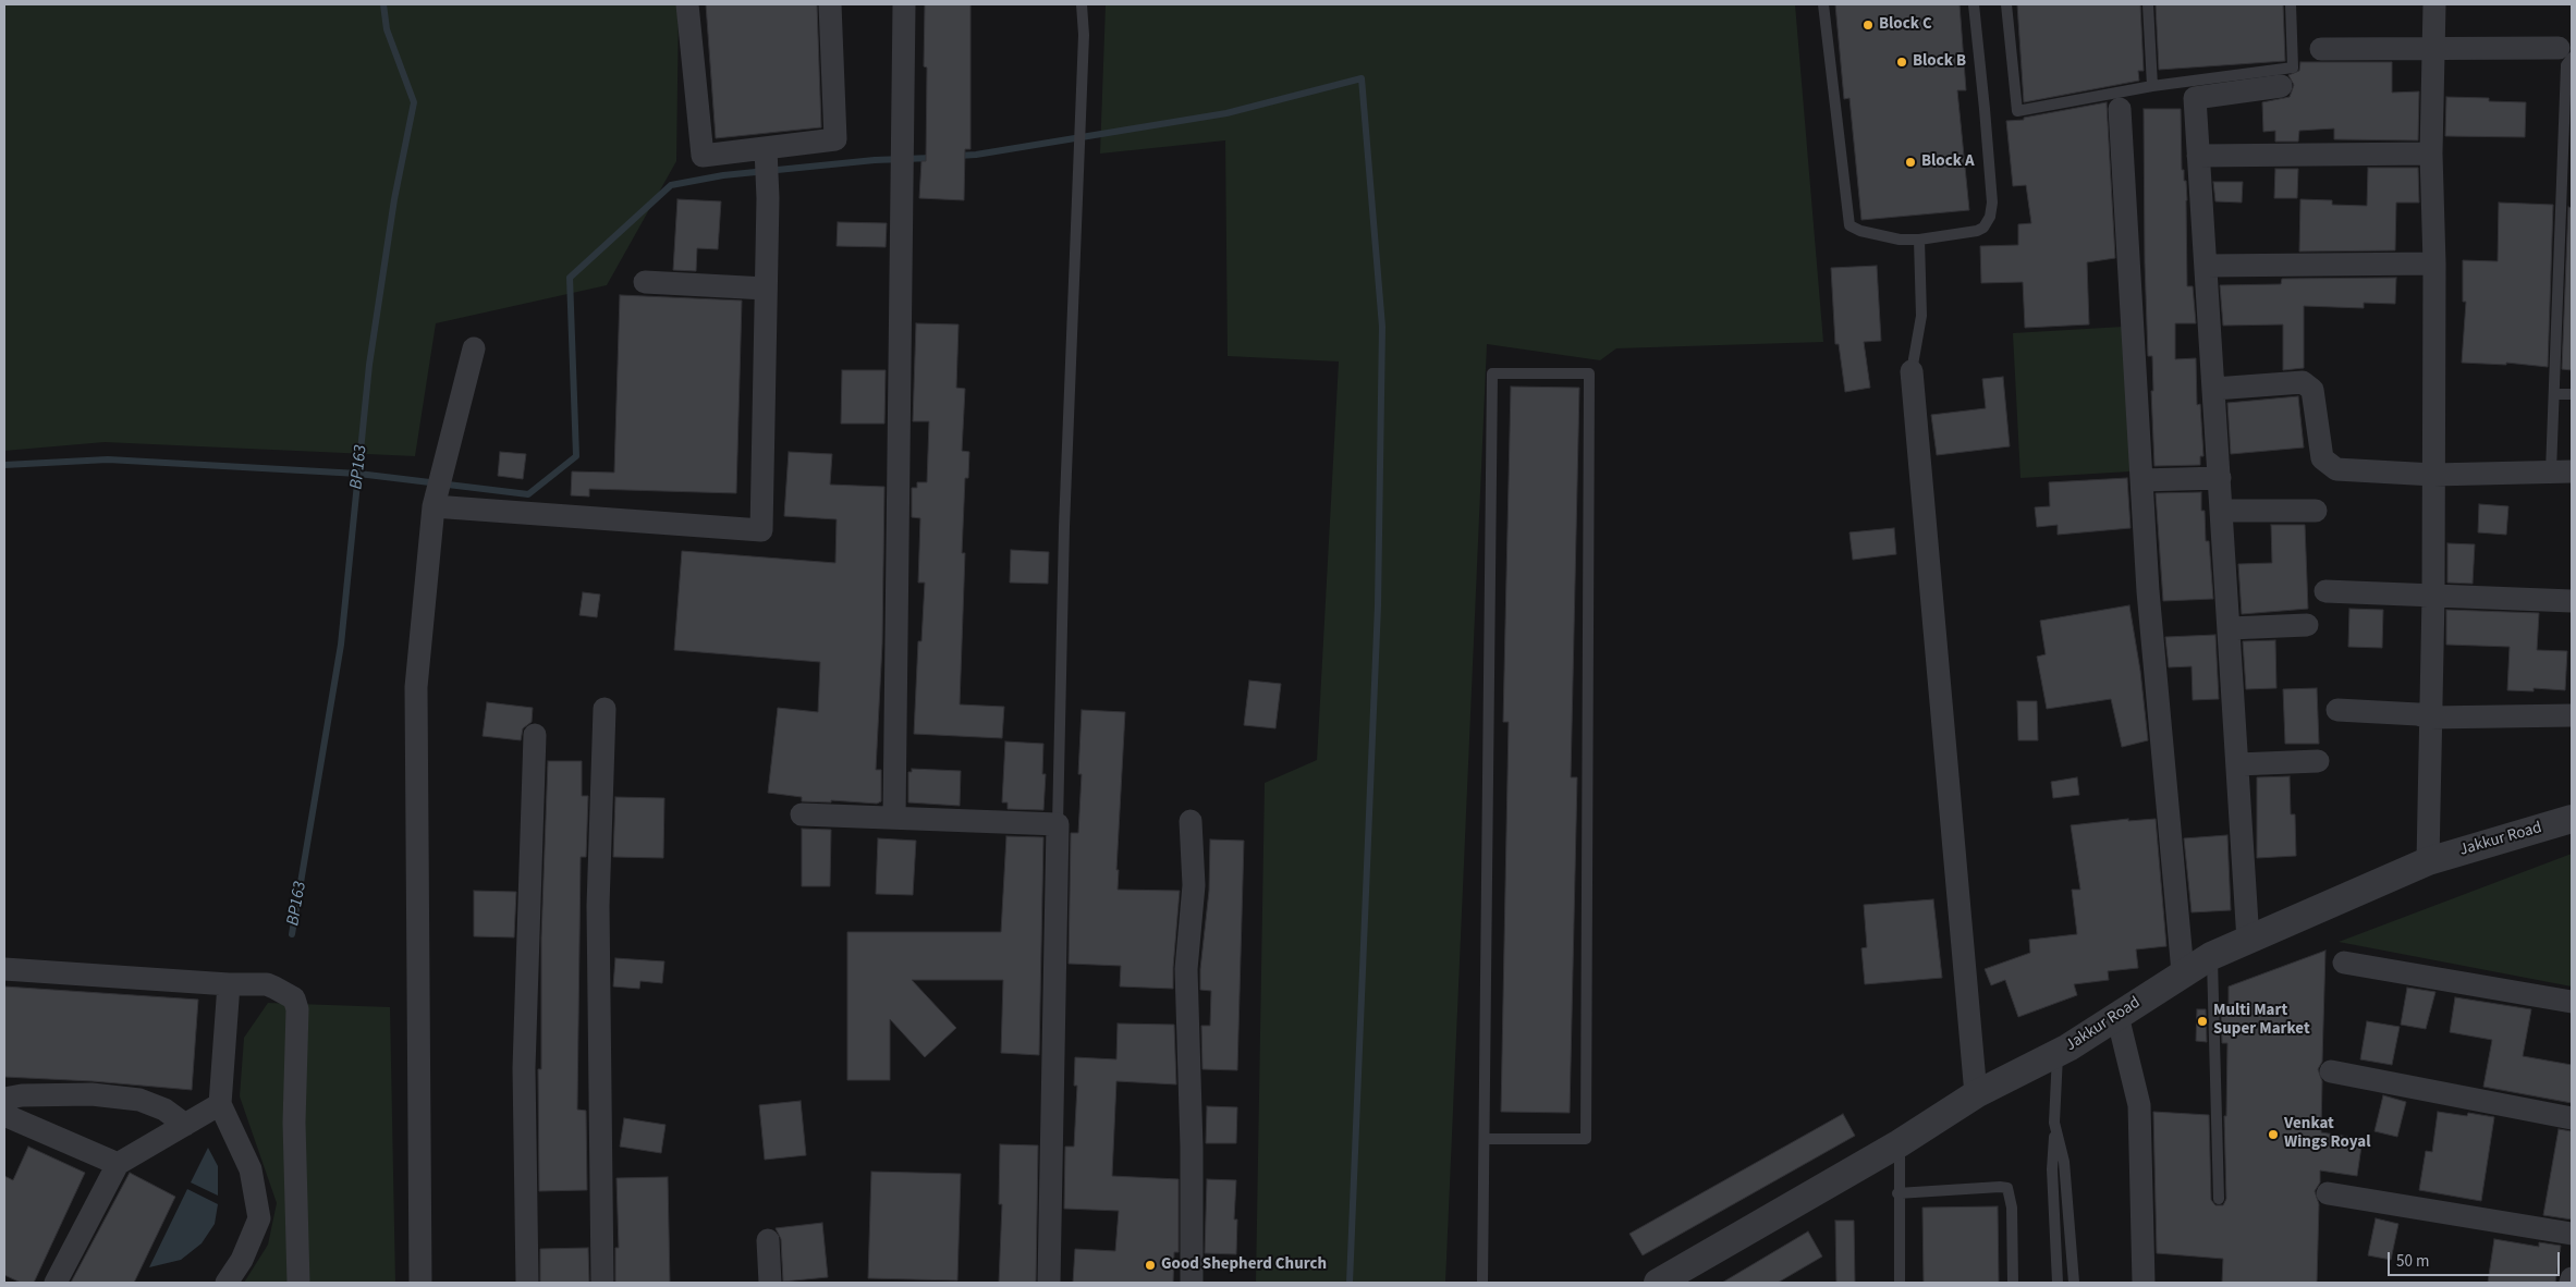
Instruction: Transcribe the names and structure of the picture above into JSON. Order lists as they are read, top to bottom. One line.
{"streets":{"street":["Jakkur Road"]},"water":["BP163"],"places":["Block C","Block B","Block A","Multi Mart Super Market","Venkat Wings Royal","Good Shepherd Church"],"scale_bar":"50 m"}
